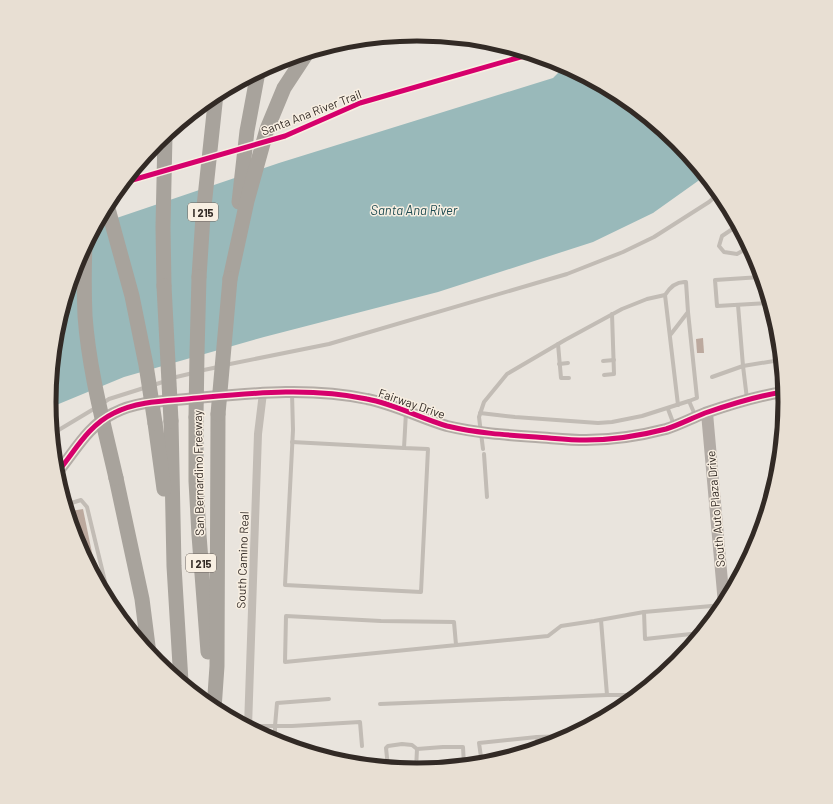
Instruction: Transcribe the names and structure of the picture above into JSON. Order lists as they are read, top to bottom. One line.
{"streets":{"highway":["I 215","San Bernardino Freeway"],"street":["Fairway Drive","South Auto Plaza Drive","South Camino Real"],"cycle path":["Santa Ana River Trail"]},"crossings":[["Fairway Drive","South Auto Plaza Drive"],["Fairway Drive","South Camino Real"]],"water":["Santa Ana River"]}
